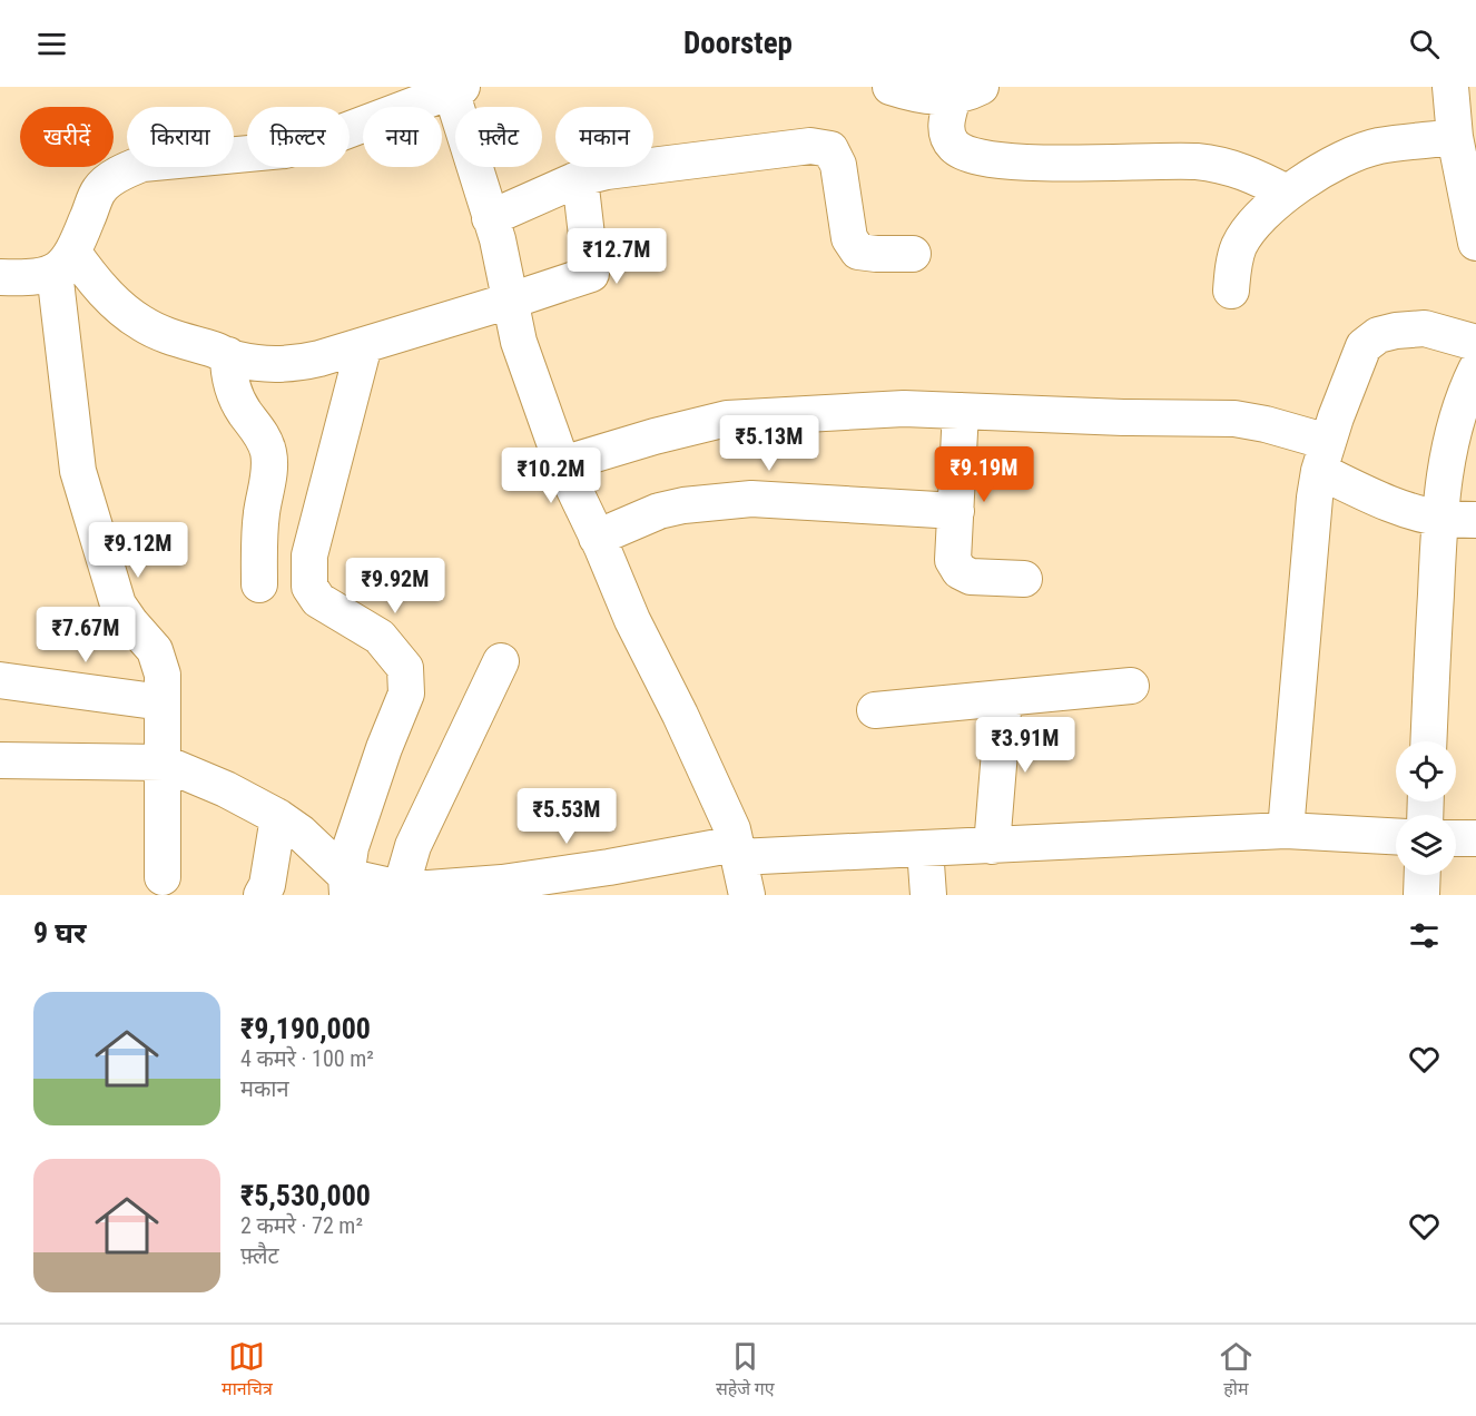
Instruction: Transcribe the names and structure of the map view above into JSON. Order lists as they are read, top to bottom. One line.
{"page":{"header":"Doorstep","chip":["खरीदें","किराया","फ़िल्टर","नया","फ़्लैट","मकान"],"price":["₹12.7M","₹5.13M","₹9.19M","₹10.2M","₹9.12M","₹9.92M","₹7.67M","₹3.91M","₹5.53M"],"heading":"9 घर","list":[{"name":"₹9,190,000","note":"4 कमरे · 100 m² · मकान"},{"name":"₹5,530,000","note":"2 कमरे · 72 m² · फ़्लैट"}],"tabs":["मानचित्र","सहेजे गए","होम"]}}
